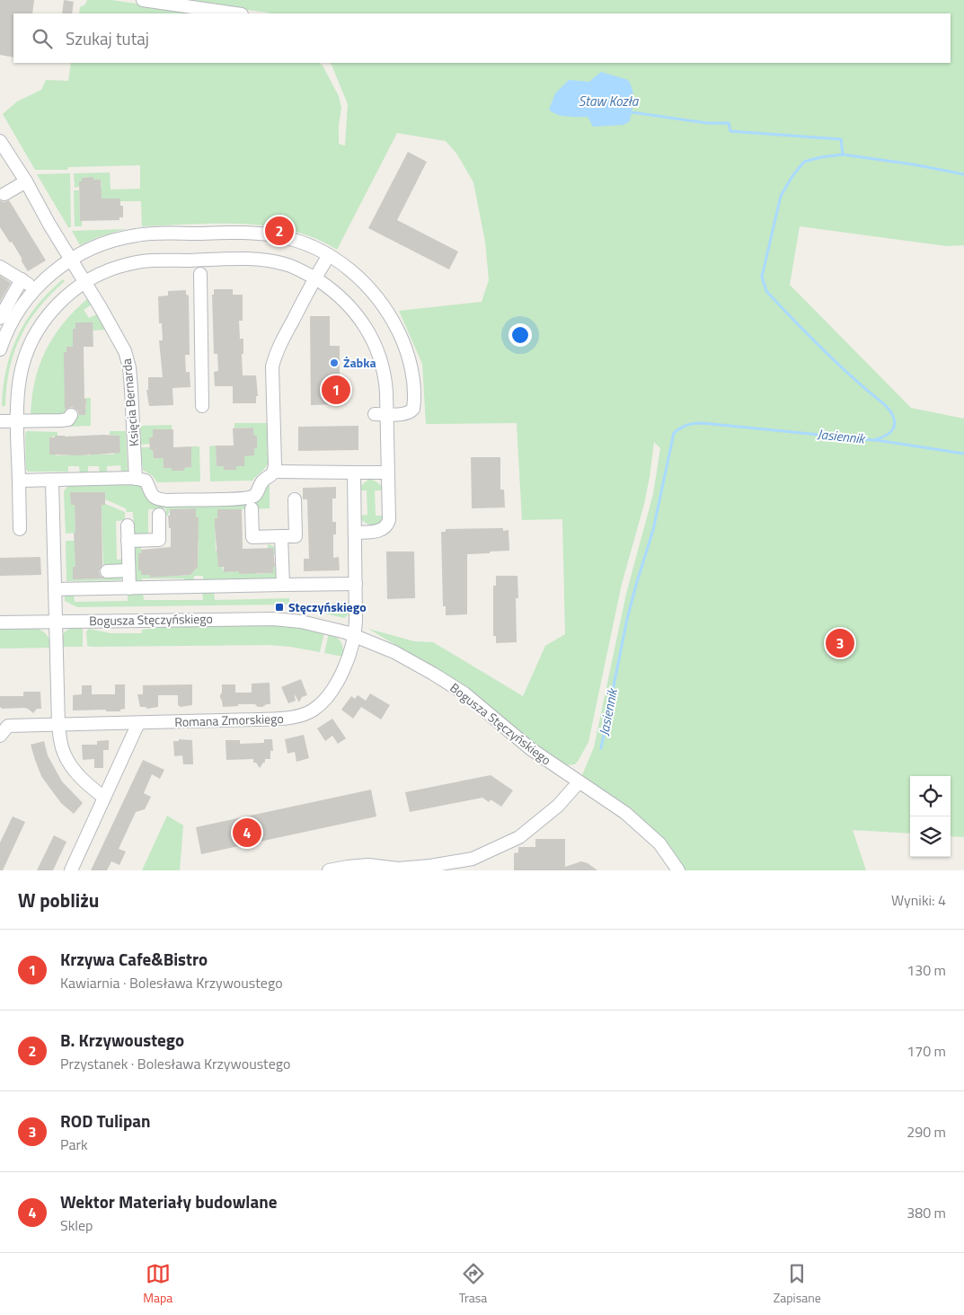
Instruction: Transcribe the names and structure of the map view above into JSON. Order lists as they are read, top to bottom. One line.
{"streets":{"street":["Księcia Bernarda","Bogusza Stęczyńskiego","Romana Zmorskiego"]},"crossings":[["Bogusza Stęczyńskiego","Romana Zmorskiego"]],"water":["Staw Kozła","Jasiennik"],"places":{"other":["Żabka"],"transit":["Stęczyńskiego"]},"page":{"search":"Szukaj tutaj","pins":["2","1","3","4"],"heading":["W pobliżu","Wyniki: 4"],"list":[{"mark":"1","name":"Krzywa Cafe&Bistro","note":"Kawiarnia · Bolesława Krzywoustego","value":"130 m"},{"mark":"2","name":"B. Krzywoustego","note":"Przystanek · Bolesława Krzywoustego","value":"170 m"},{"mark":"3","name":"ROD Tulipan","note":"Park","value":"290 m"},{"mark":"4","name":"Wektor Materiały budowlane","note":"Sklep","value":"380 m"}],"nav":["Mapa","Trasa","Zapisane"]}}
